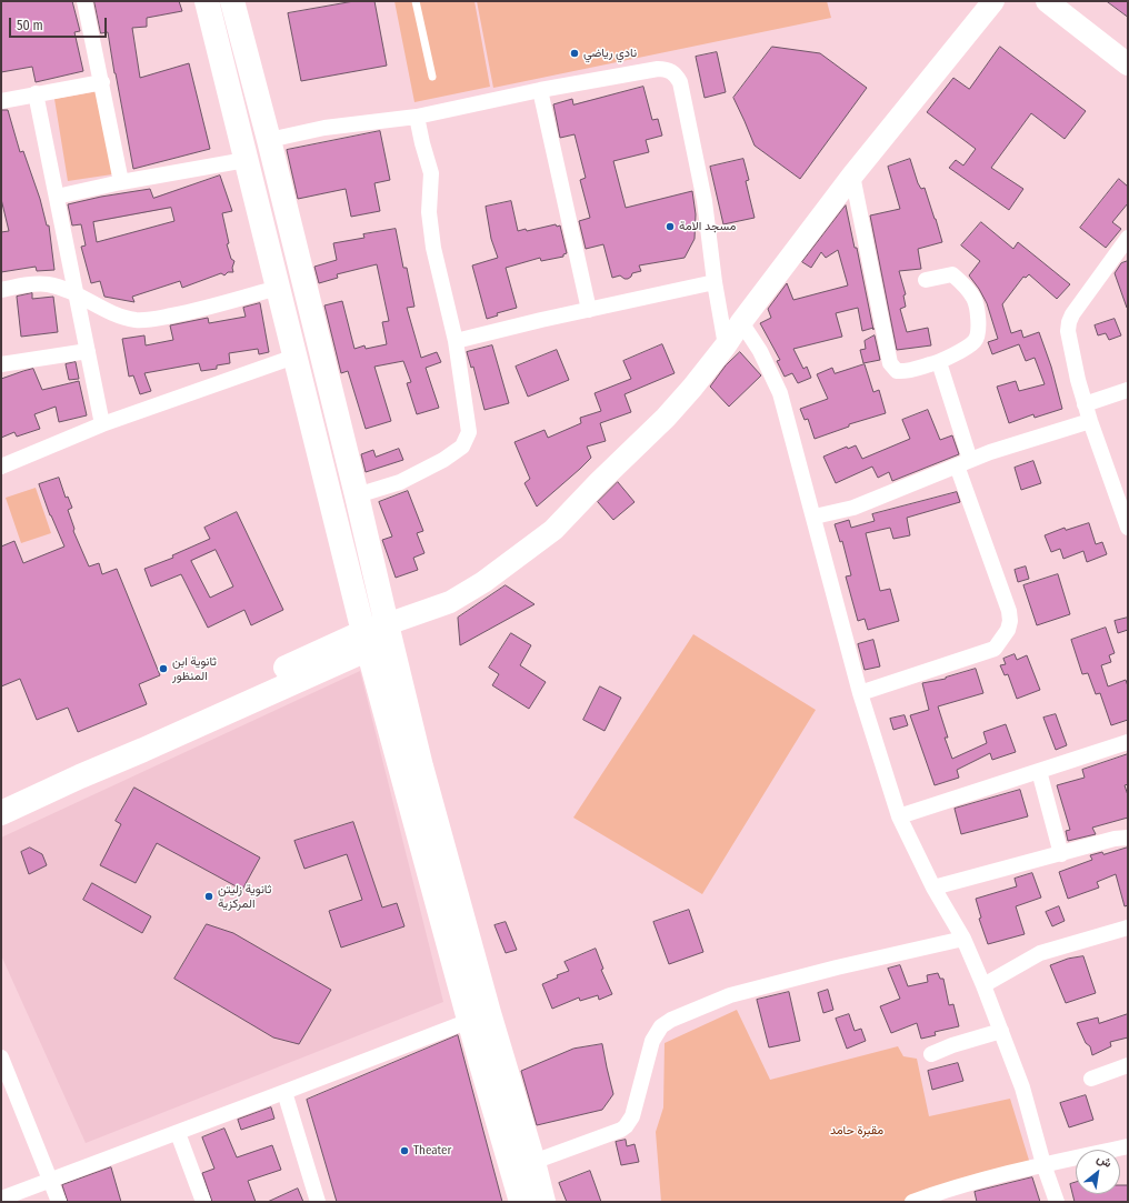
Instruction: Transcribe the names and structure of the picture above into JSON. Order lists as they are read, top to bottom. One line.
{"parks":["مقبرة حامد"],"places":["نادي رياضي","مسجد الامة","ثانوية ابن المنظور","ثانوية زليتن المركزية","Theater"],"scale_bar":"50 m","north":"top right"}
